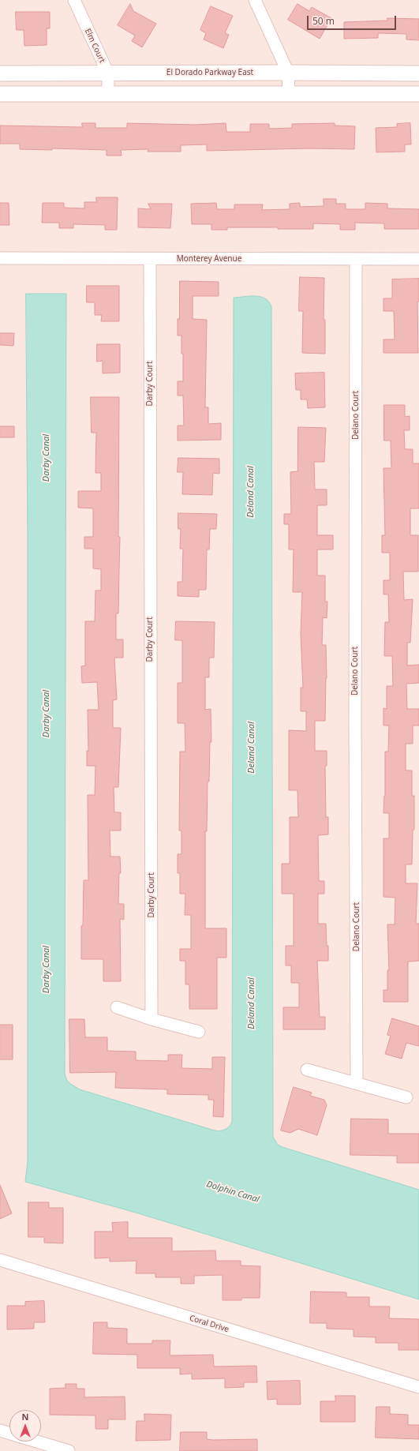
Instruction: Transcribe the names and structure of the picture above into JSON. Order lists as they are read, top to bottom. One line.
{"streets":{"street":["Elm Court","El Dorado Parkway East","Monterey Avenue","Darby Court","Delano Court","Coral Drive"]},"crossings":[["Elm Court","El Dorado Parkway East"],["Monterey Avenue","Darby Court"],["Monterey Avenue","Delano Court"]],"water":["Darby Canal","Deland Canal","Dolphin Canal"],"scale_bar":"50 m","north":"top"}
